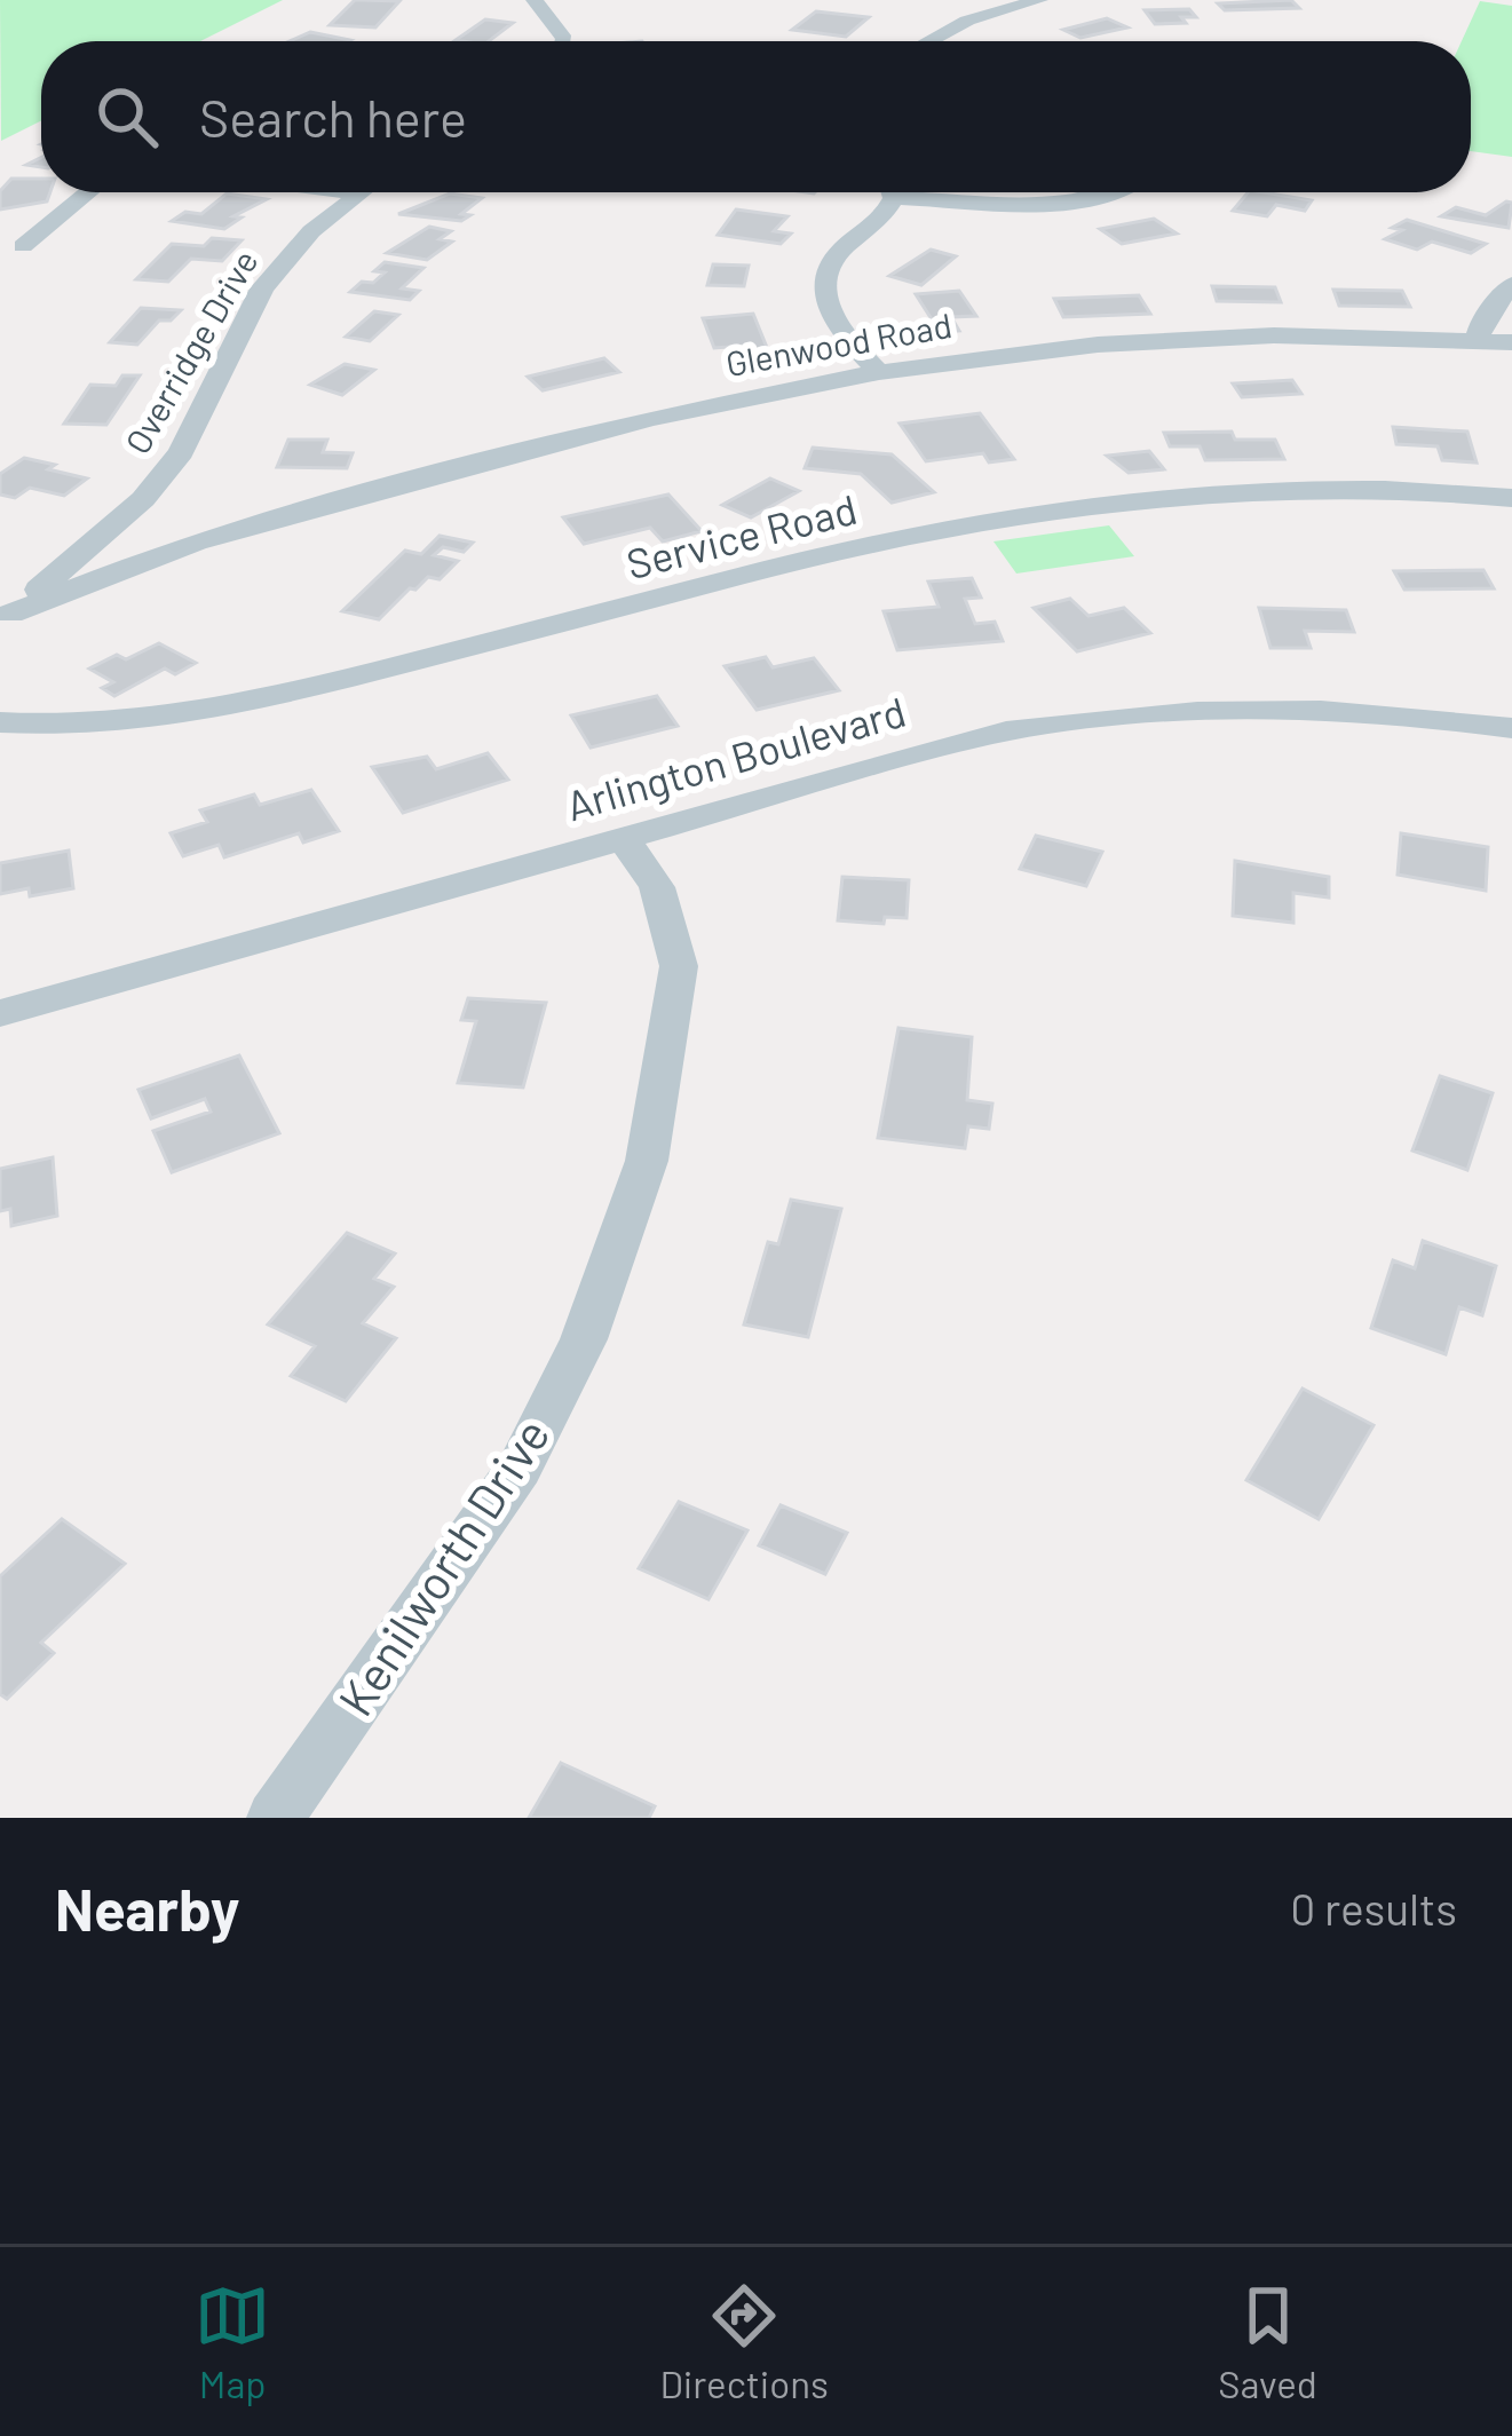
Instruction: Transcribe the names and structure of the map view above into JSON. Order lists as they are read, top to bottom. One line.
{"streets":{"street":["Glenwood Road","Overridge Drive","Service Road","Arlington Boulevard","Kenilworth Drive"]},"crossings":[["Glenwood Road","Overridge Drive"],["Arlington Boulevard","Kenilworth Drive"]],"page":{"search":"Search here","heading":["Nearby","0 results"],"nav":["Map","Directions","Saved"]}}
